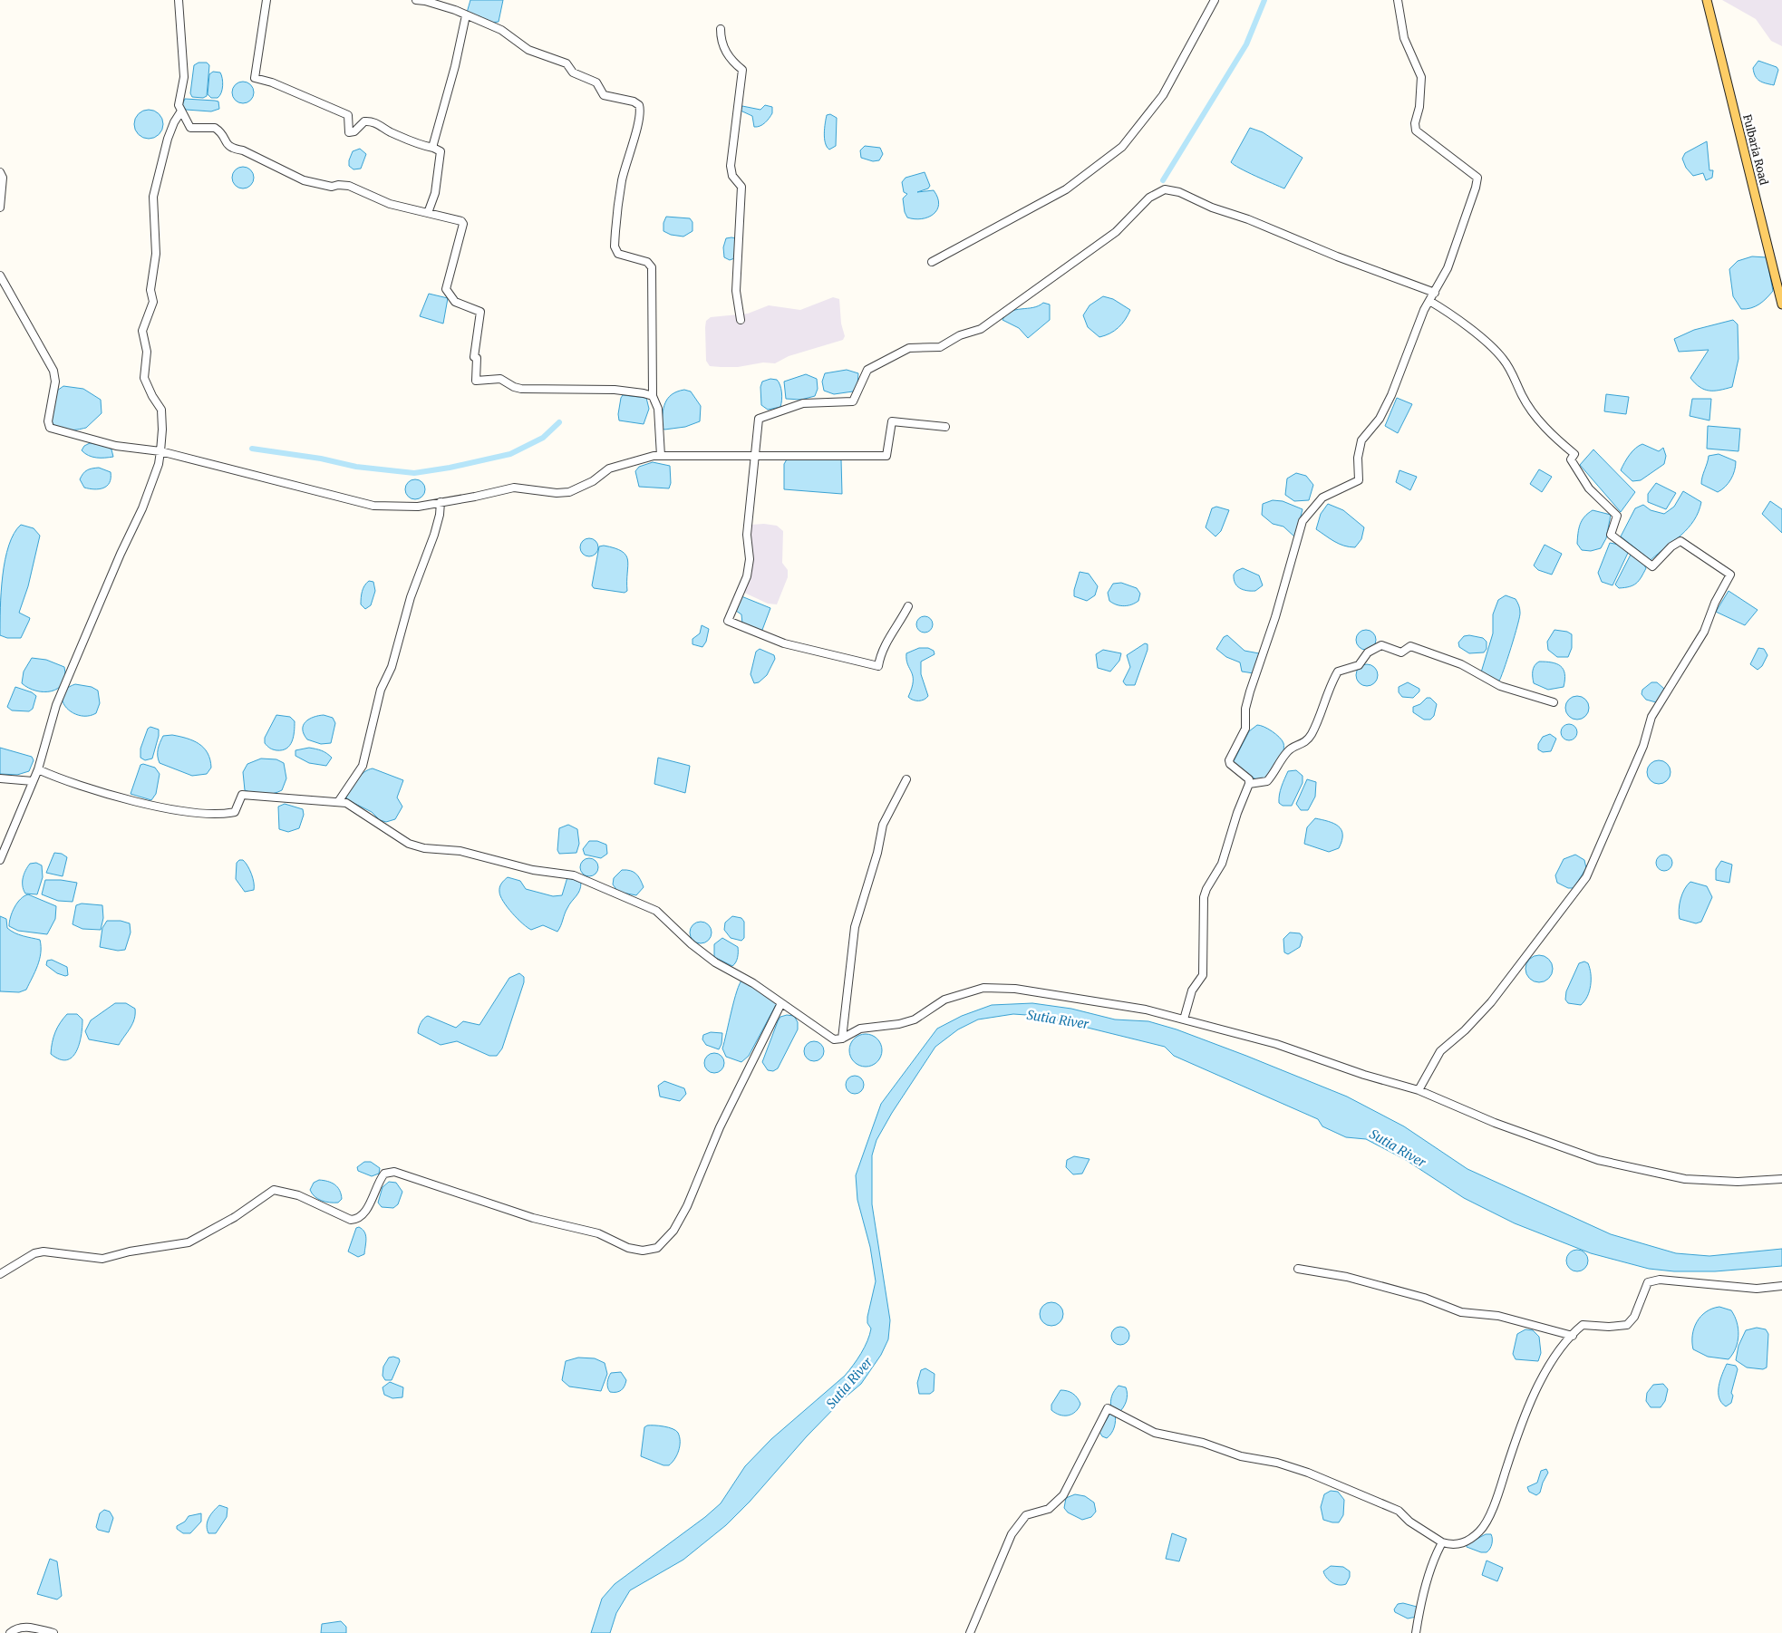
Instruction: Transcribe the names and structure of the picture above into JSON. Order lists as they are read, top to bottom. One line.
{"streets":{"main road":["Fulbaria Road"]},"water":["Sutia River"]}
